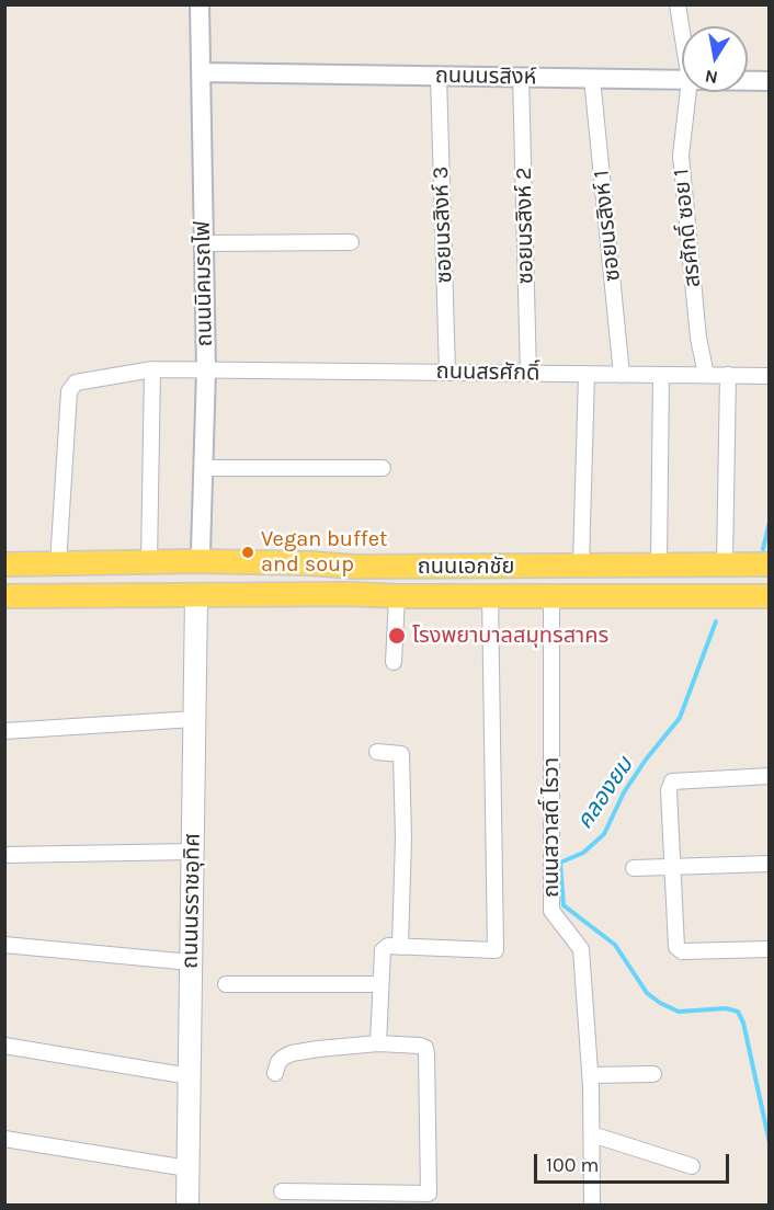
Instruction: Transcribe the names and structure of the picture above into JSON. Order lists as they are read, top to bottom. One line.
{"streets":{"main road":["ถนนเอกชัย","ถนนนรราชอุทิศ"],"street":["ถนนนรสิงห์","ซอยนรสิงห์ 3","ซอยนรสิงห์ 2","ซอยนรสิงห์ 1","สรศักดิ์ ซอย 1","ถนนนิคมรถไฟ","ถนนสรศักดิ์","ถนนสวาสดิ์ ไรวา"]},"crossings":[["ถนนนรสิงห์","ซอยนรสิงห์ 3"],["ถนนนรสิงห์","ซอยนรสิงห์ 2"],["ถนนนรสิงห์","ซอยนรสิงห์ 1"],["ถนนนรสิงห์","ถนนนิคมรถไฟ"],["ซอยนรสิงห์ 3","ถนนสรศักดิ์"],["ซอยนรสิงห์ 2","ถนนสรศักดิ์"],["ซอยนรสิงห์ 1","ถนนสรศักดิ์"],["สรศักดิ์ ซอย 1","ถนนสรศักดิ์"],["ถนนนิคมรถไฟ","ถนนสรศักดิ์"],["ถนนนิคมรถไฟ","ถนนเอกชัย"],["ถนนสรศักดิ์","ถนนเอกชัย"],["ถนนเอกชัย","ถนนสวาสดิ์ ไรวา"],["ถนนเอกชัย","ถนนนรราชอุทิศ"]],"water":["คลองยม"],"places":["Vegan buffet and soup","โรงพยาบาลสมุทรสาคร"],"scale_bar":"100 m","north":"bottom"}
